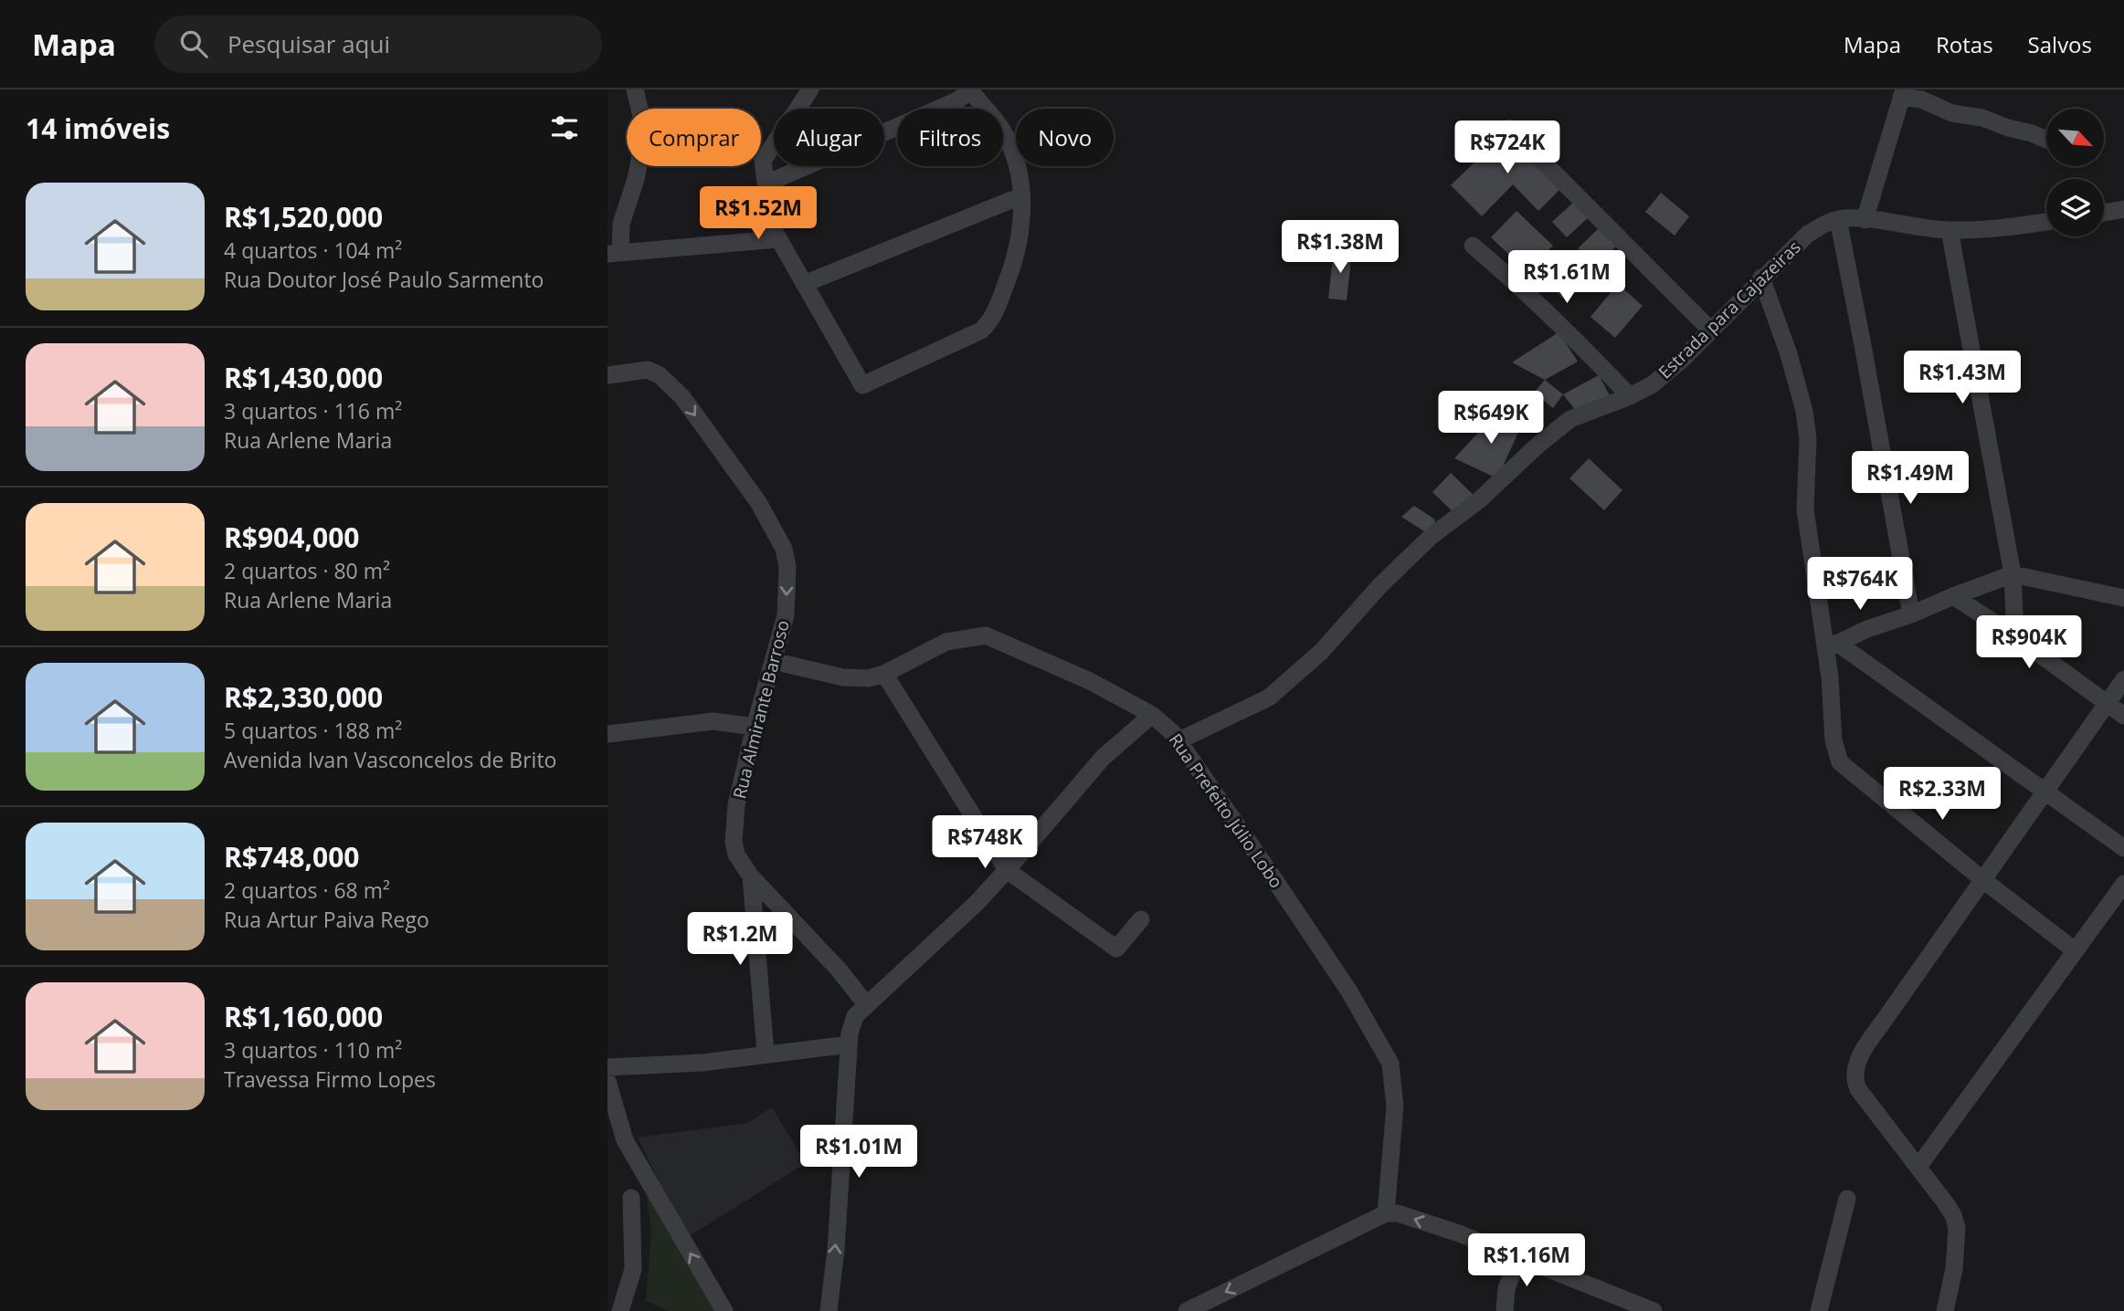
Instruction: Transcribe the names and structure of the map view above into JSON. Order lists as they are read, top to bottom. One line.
{"streets":{"street":["Estrada para Cajazeiras","Rua Almirante Barroso","Rua Prefeito Júlio Lobo"]},"crossings":[["Estrada para Cajazeiras","Rua Prefeito Júlio Lobo"],["Rua Almirante Barroso","Rua Prefeito Júlio Lobo"]],"one_way":["Rua Almirante Barroso"],"north":"bottom right","page":{"header":"Mapa","search":"Pesquisar aqui","nav":["Mapa","Rotas","Salvos"],"heading":"14 imóveis","chip":["Comprar","Alugar","Filtros","Novo"],"price":["R$724K","R$1.52M","R$1.38M","R$1.61M","R$1.43M","R$649K","R$1.49M","R$764K","R$904K","R$2.33M","R$748K","R$1.2M","R$1.01M","R$1.16M"],"list":[{"name":"R$1,520,000","note":"4 quartos · 104 m² · Rua Doutor José Paulo Sarmento"},{"name":"R$1,430,000","note":"3 quartos · 116 m² · Rua Arlene Maria"},{"name":"R$904,000","note":"2 quartos · 80 m² · Rua Arlene Maria"},{"name":"R$2,330,000","note":"5 quartos · 188 m² · Avenida Ivan Vasconcelos de Brito"},{"name":"R$748,000","note":"2 quartos · 68 m² · Rua Artur Paiva Rego"},{"name":"R$1,160,000","note":"3 quartos · 110 m² · Travessa Firmo Lopes"}]}}
